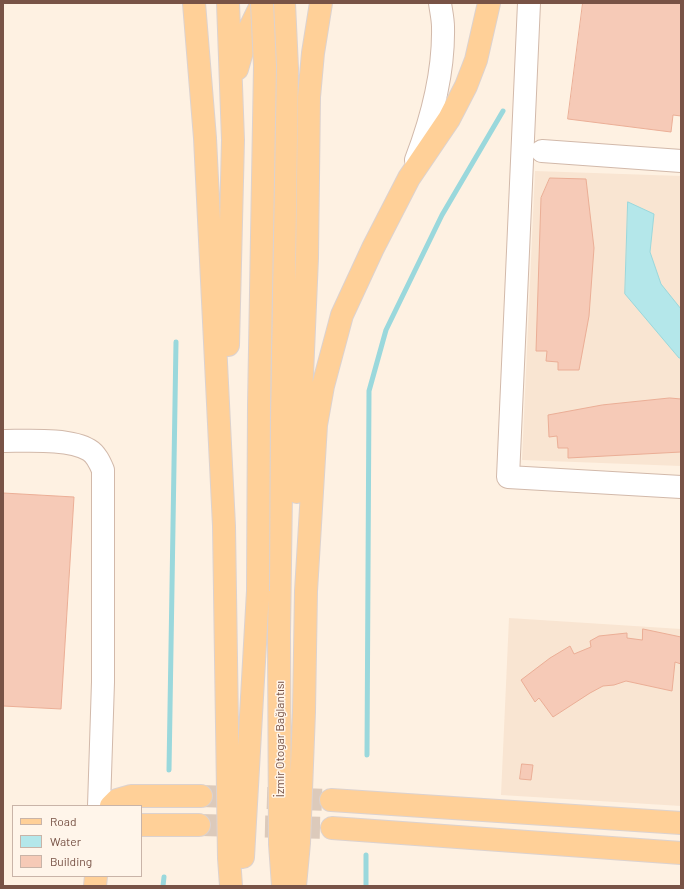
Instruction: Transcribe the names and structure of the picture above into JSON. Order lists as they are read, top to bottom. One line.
{"streets":{"main road":["İzmir Otogar Bağlantısı"]},"legend":["Road","Water","Building"]}
